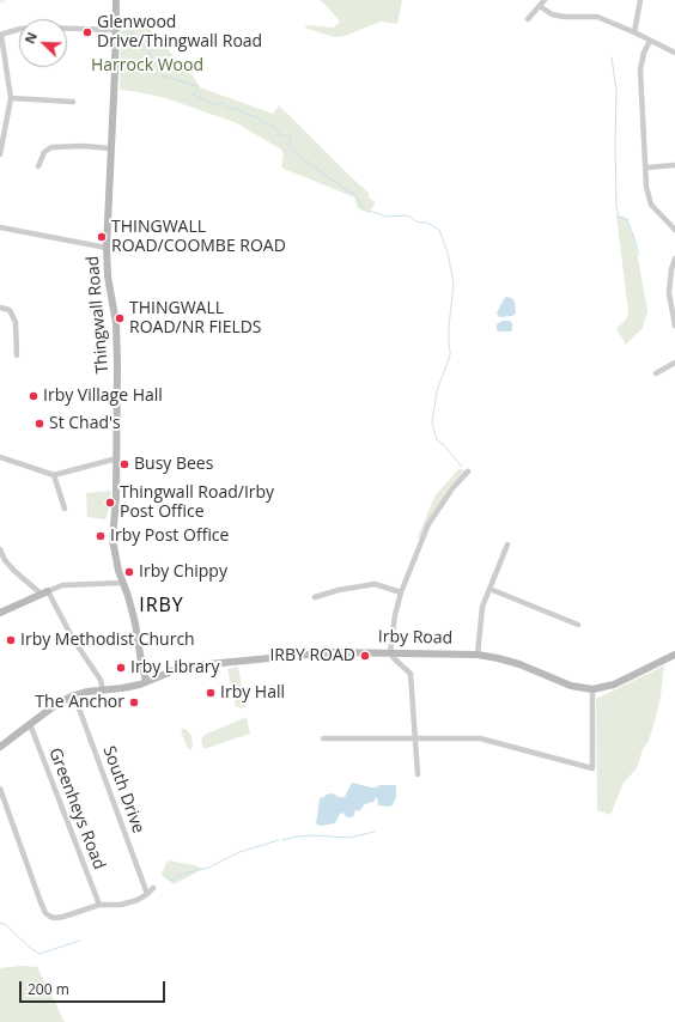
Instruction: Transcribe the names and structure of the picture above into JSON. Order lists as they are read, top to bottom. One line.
{"streets":{"street":["Thingwall Road","Irby Road","South Drive","Greenheys Road"]},"crossings":[["Thingwall Road","Irby Road"],["Irby Road","South Drive"],["Irby Road","Greenheys Road"]],"districts":["IRBY"],"parks":["Harrock Wood"],"places":["Glenwood Drive/Thingwall Road","THINGWALL ROAD/COOMBE ROAD","THINGWALL ROAD/NR FIELDS","Irby Village Hall","St Chad's","Busy Bees","Thingwall Road/Irby Post Office","Irby Post Office","Irby Chippy","Irby Methodist Church","IRBY ROAD","Irby Library","Irby Hall","The Anchor"],"scale_bar":"200 m","north":"top left"}
